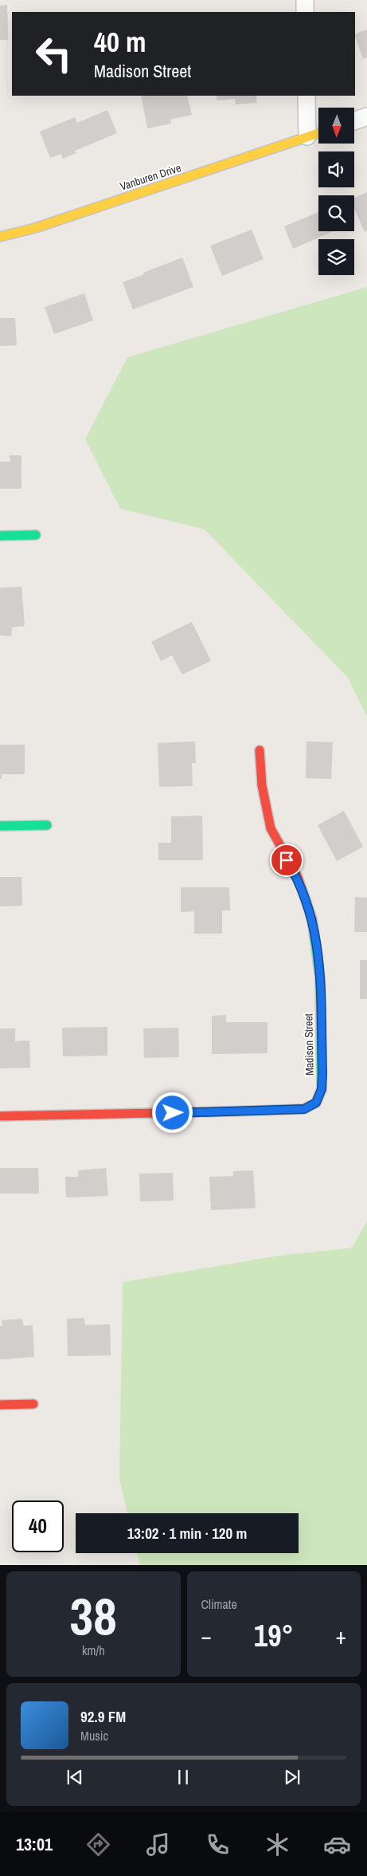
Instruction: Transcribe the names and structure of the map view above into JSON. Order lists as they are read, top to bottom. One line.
{"streets":{"street":["Vanburen Drive","Madison Street"]},"north":"bottom","page":{"turn":["40 m","Madison Street"],"limit":"40","trip":"13:02 · 1 min · 120 m","tile":[["38","km/h"],"Climate"],"heat":["−","19°","+"],"song":["92.9 FM","Music"],"tabs":"13:01"}}
